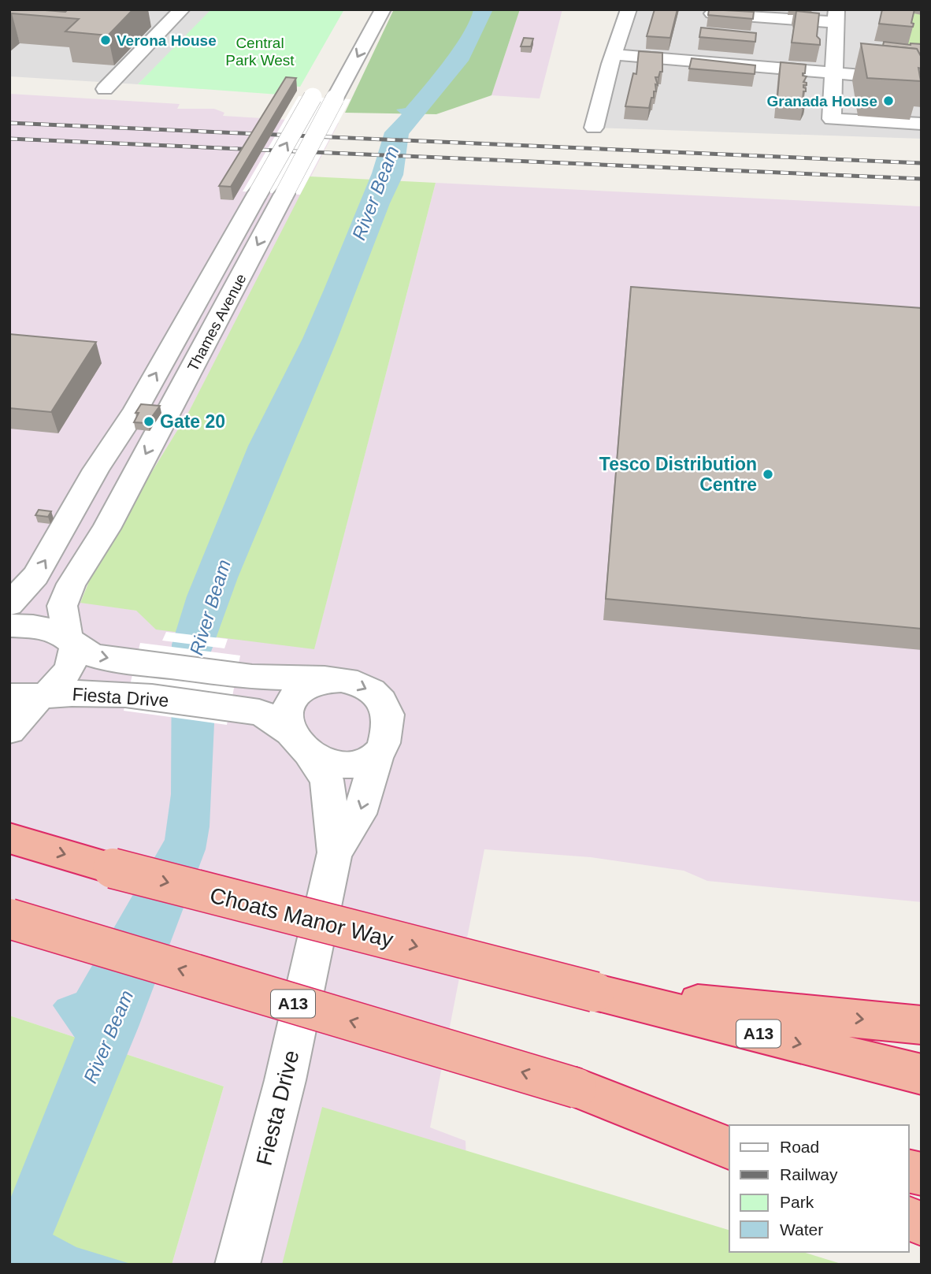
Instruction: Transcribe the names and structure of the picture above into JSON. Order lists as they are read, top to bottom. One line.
{"streets":{"highway":["Choats Manor Way","A13"],"street":["Thames Avenue","Fiesta Drive"]},"crossings":[["Thames Avenue","Fiesta Drive"],["Choats Manor Way","A13"]],"water":["River Beam"],"parks":["Central Park West"],"places":["Verona House","Granada House","Gate 20","Tesco Distribution Centre"],"legend":["Road","Railway","Park","Water"]}
